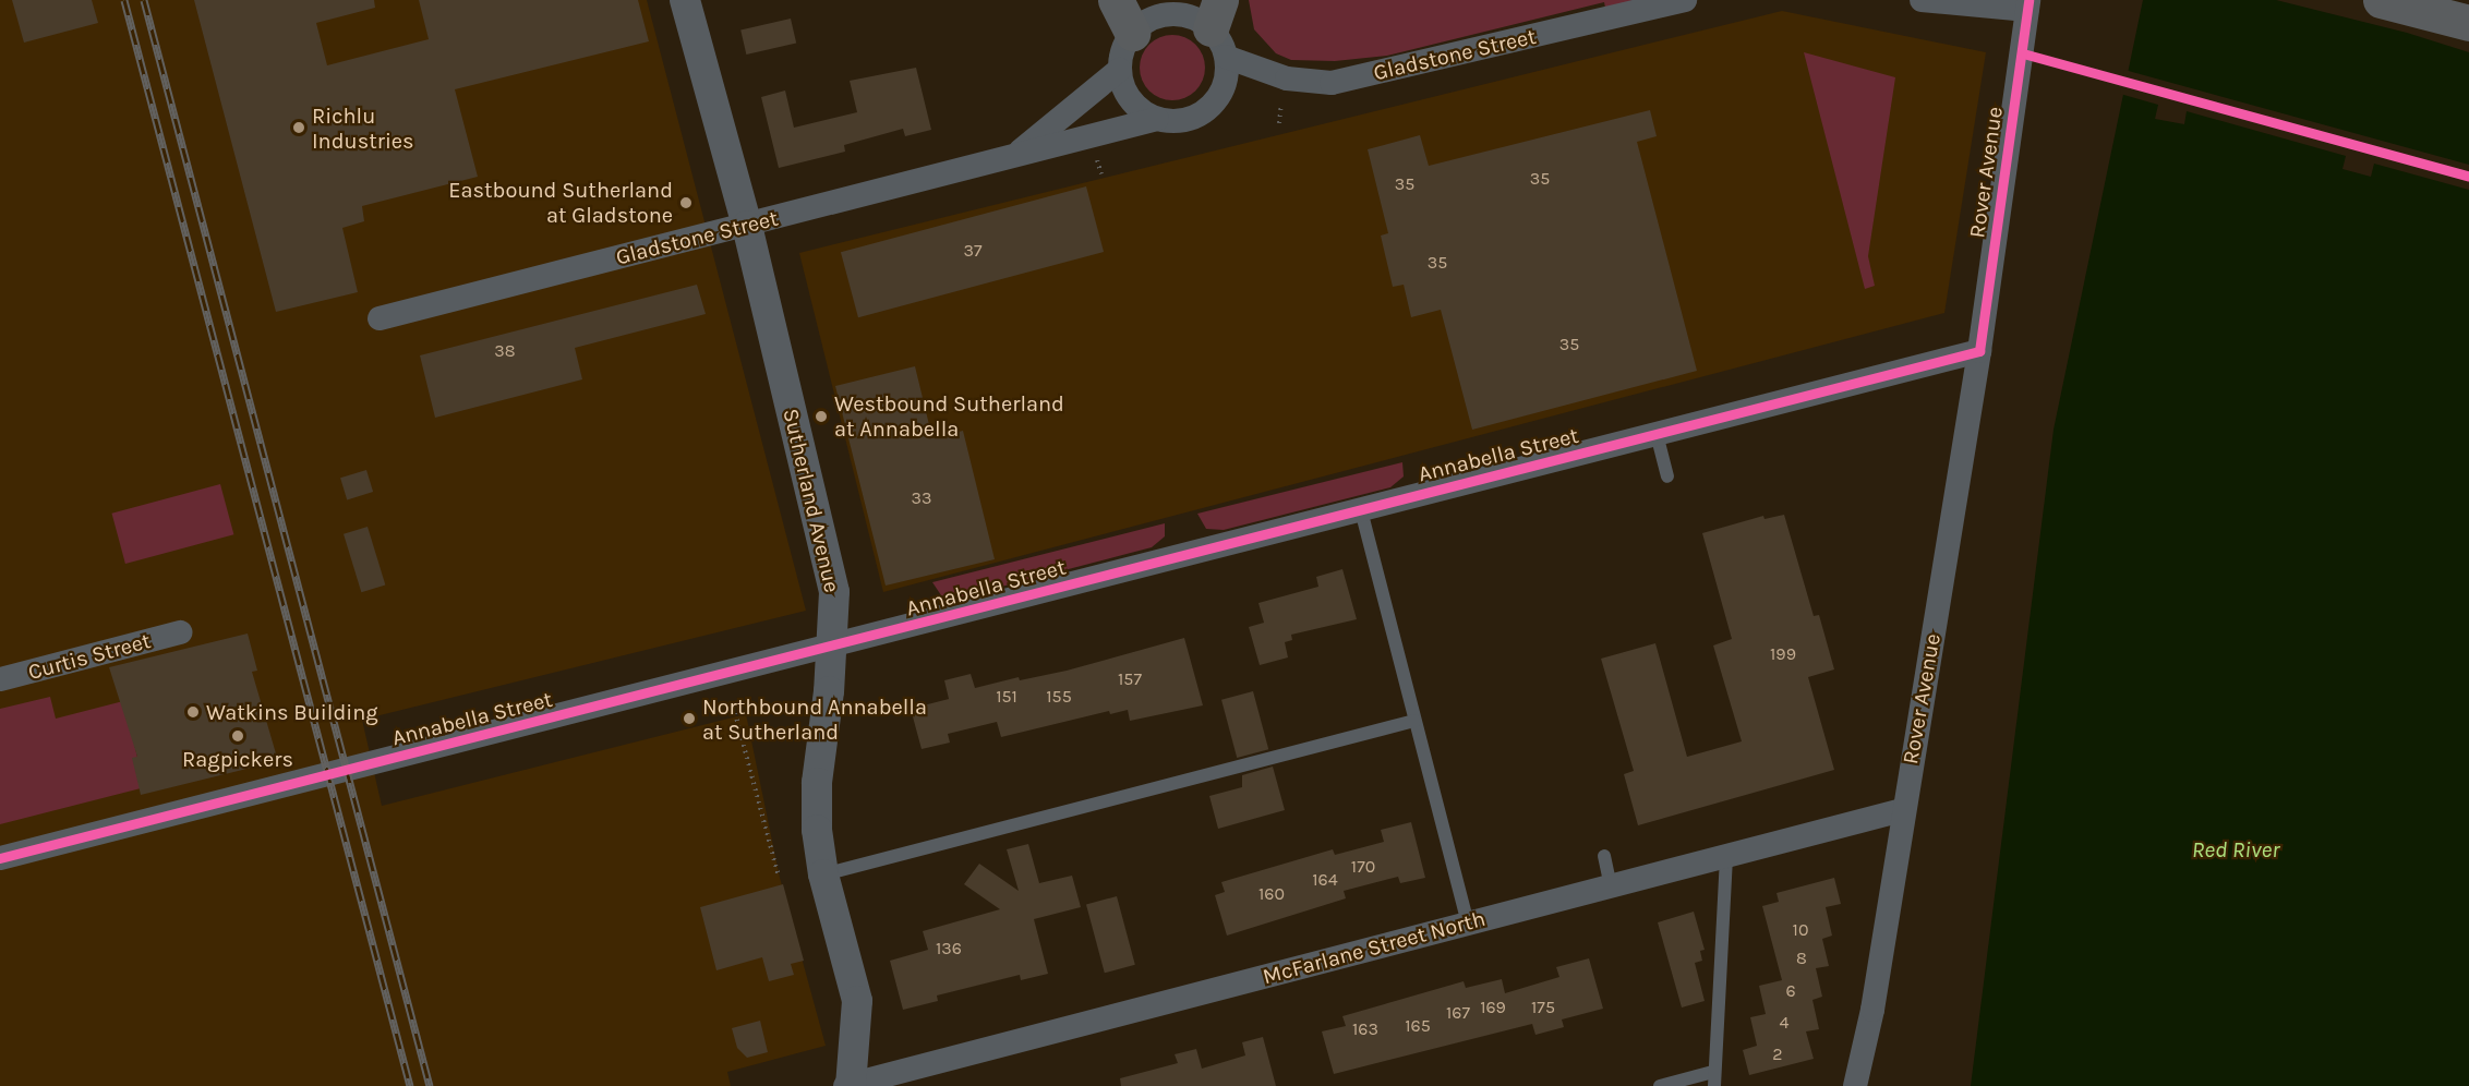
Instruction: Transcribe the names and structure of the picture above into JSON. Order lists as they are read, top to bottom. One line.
{"streets":{"street":["Gladstone Street","Rover Avenue","Annabella Street","Sutherland Avenue","Curtis Street","McFarlane Street North"]},"crossings":[["Gladstone Street","Sutherland Avenue"],["Rover Avenue","Annabella Street"],["Rover Avenue","McFarlane Street North"],["Annabella Street","Sutherland Avenue"],["Sutherland Avenue","McFarlane Street North"]],"water":["Red River"],"places":["Richlu Industries","Eastbound Sutherland at Gladstone","Westbound Sutherland at Annabella","Watkins Building","Northbound Annabella at Sutherland","Ragpickers"],"house_numbers":["35","35","37","35","35","38","33","199","157","151","155","170","164","160","10","136","8","6","169","175","167","4","165","163","2"]}
